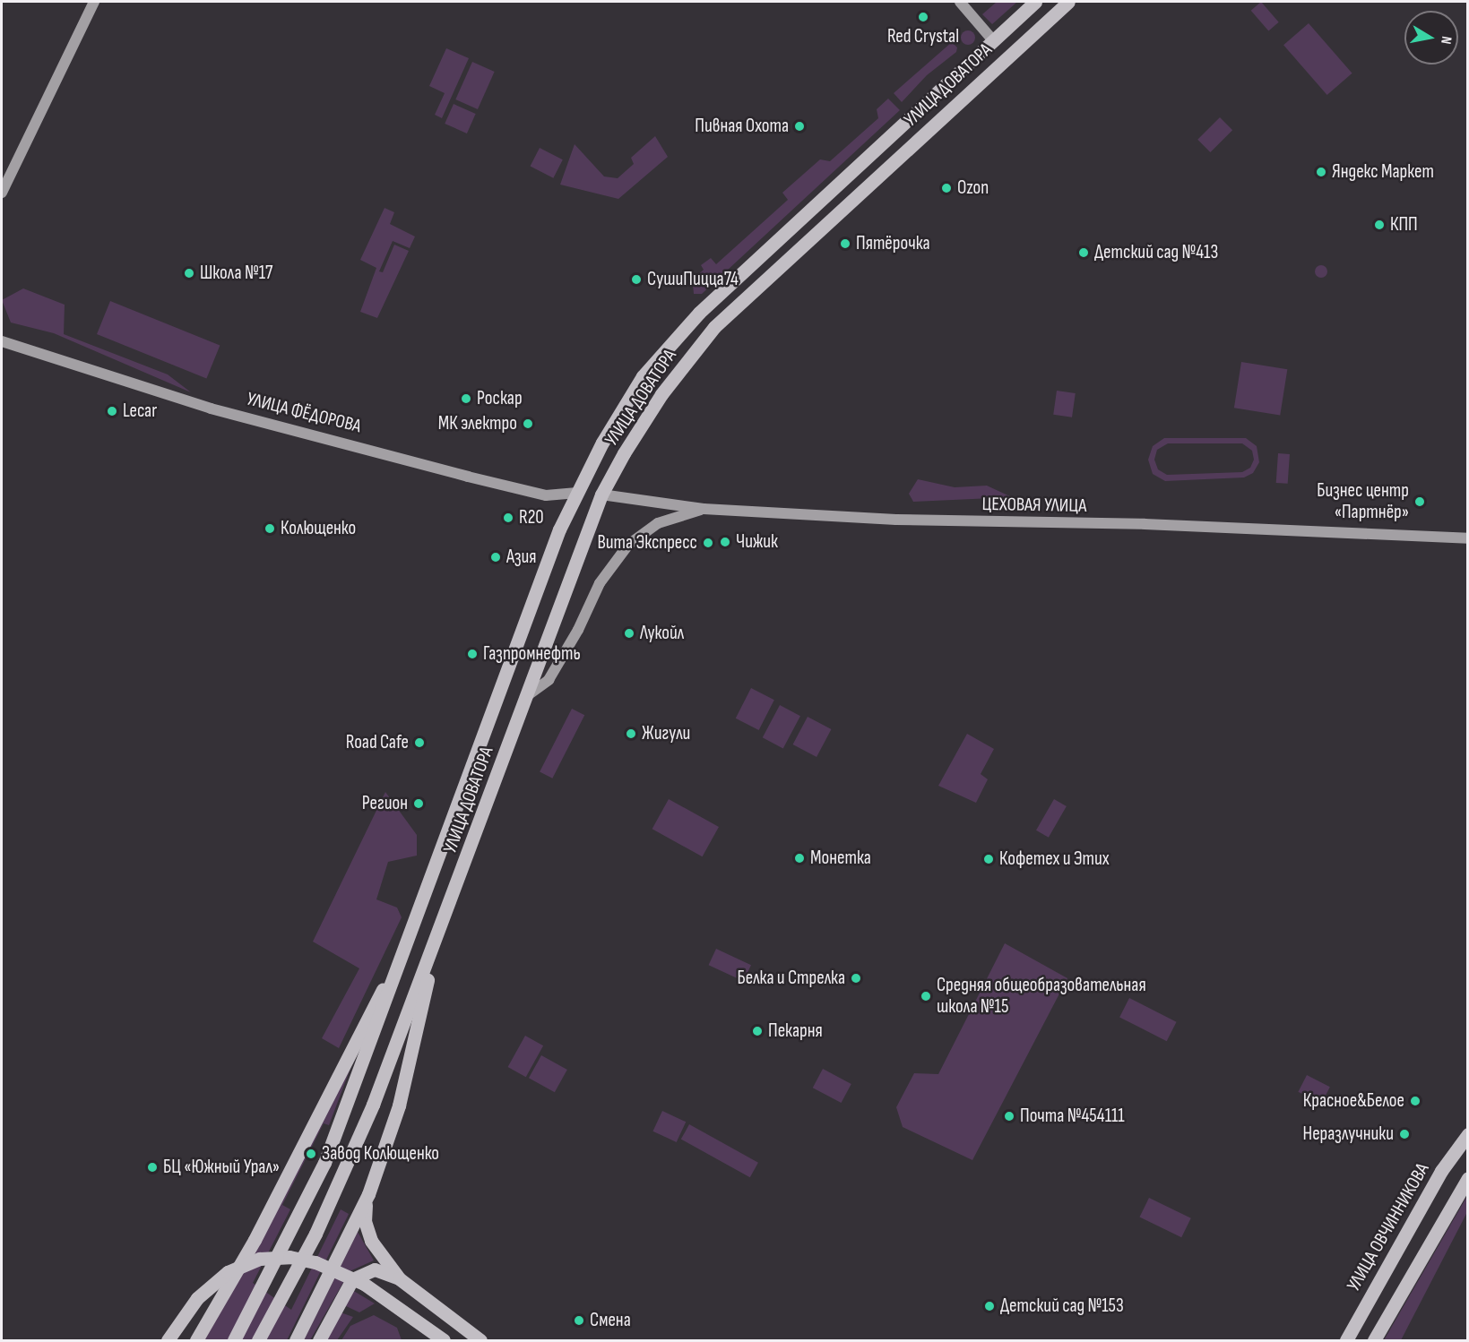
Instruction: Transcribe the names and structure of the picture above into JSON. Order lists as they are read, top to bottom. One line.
{"streets":{"main road":["УЛИЦА ДОВАТОРА","УЛИЦА ФЁДОРОВА","ЦЕХОВАЯ УЛИЦА","УЛИЦА ОВЧИННИКОВА"]},"crossings":[["УЛИЦА ДОВАТОРА","УЛИЦА ФЁДОРОВА"],["УЛИЦА ДОВАТОРА","ЦЕХОВАЯ УЛИЦА"],["УЛИЦА ФЁДОРОВА","ЦЕХОВАЯ УЛИЦА"]],"places":["Red Crystal","Пивная Охота","Яндекс Маркет","Ozon","КПП","Пятёрочка","Детский сад №413","Школа №17","СушиПицца74","Роскар","Lecar","МК электро","Бизнес центр «Партнёр»","R20","Колющенко","Чижик","Вита Экспресс","Азия","Лукойл","Газпромнефть","Жигули","Road Cafe","Регион","Монетка","Кофетех и Этих","Белка и Стрелка","Средняя общеобразовательная школа №15","Пекарня","Красное&Белое","Почта №454111","Неразлучники","Завод Колющенко","БЦ «Южный Урал»","Детский сад №153","Смена"],"north":"right"}
